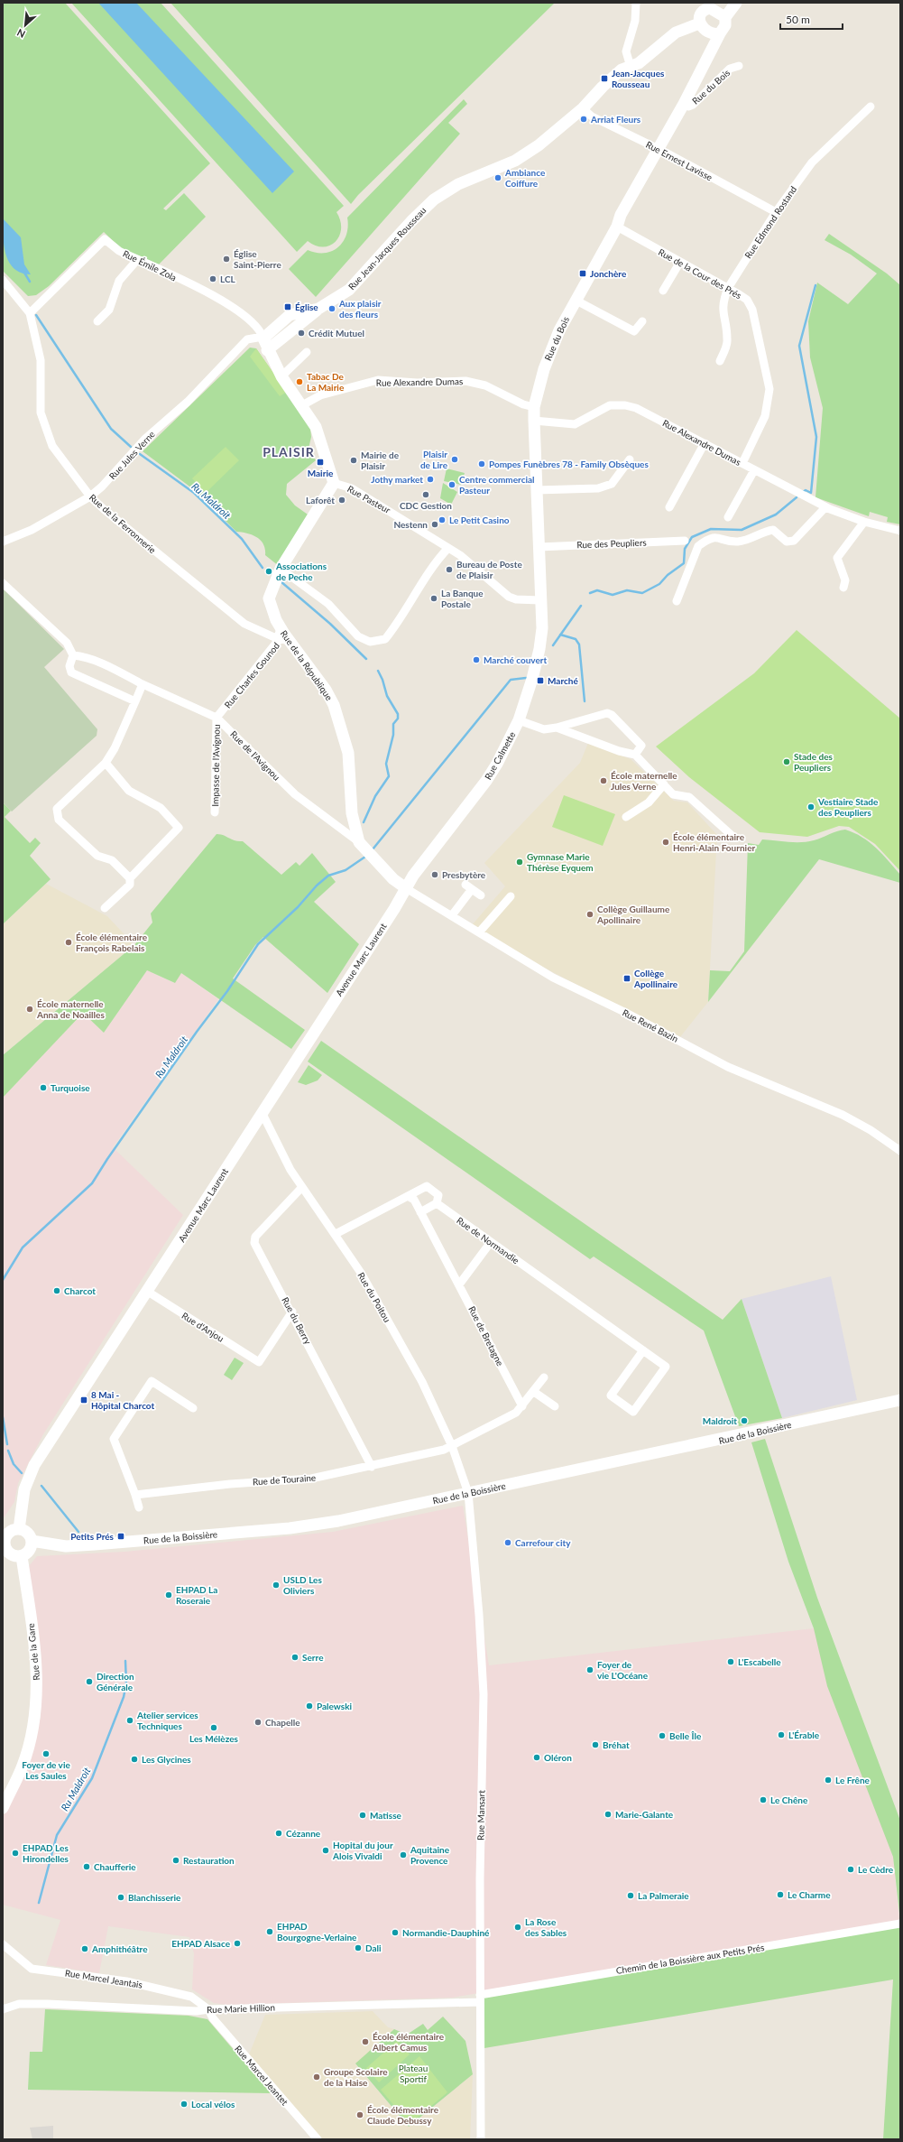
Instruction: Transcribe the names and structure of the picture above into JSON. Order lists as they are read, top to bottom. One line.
{"streets":{"street":["Rue du Bois","Rue Ernest Lavisse","Rue Edmond Rostand","Rue Jean-Jacques Rousseau","Rue Émile Zola","Rue de la Cour des Prés","Rue Alexandre Dumas","Rue Jules Verne","Rue Pasteur","Rue de la Ferronnerie","Rue des Peupliers","Rue de la République","Rue Charles Gounod","Rue de l'Avignou","Rue Calmette","Impasse de l'Avignou","Avenue Marc Laurent","Rue René Bazin","Rue de Normandie","Rue du Poitou","Rue du Berry","Rue d'Anjou","Rue de Bretagne","Rue de la Boissière","Rue de Touraine","Rue de la Gare","Rue Mansart","Chemin de la Boissière aux Petits Prés","Rue Marcel Jeantais","Rue Marie Hillion","Rue Marcel Jeantet"]},"crossings":[["Rue du Bois","Rue Ernest Lavisse"],["Rue du Bois","Rue Jean-Jacques Rousseau"],["Rue du Bois","Rue de la Cour des Prés"],["Rue du Bois","Rue Alexandre Dumas"],["Rue du Bois","Rue Pasteur"],["Rue du Bois","Rue des Peupliers"],["Rue du Bois","Rue Calmette"],["Rue Ernest Lavisse","Rue Edmond Rostand"],["Rue Ernest Lavisse","Rue Jean-Jacques Rousseau"],["Rue Edmond Rostand","Rue de la Cour des Prés"],["Rue Jean-Jacques Rousseau","Rue Émile Zola"],["Rue Jean-Jacques Rousseau","Rue Jules Verne"],["Rue Émile Zola","Rue Jules Verne"],["Rue Émile Zola","Rue de la Ferronnerie"],["Rue de la Cour des Prés","Rue Alexandre Dumas"],["Rue Jules Verne","Rue de la Ferronnerie"],["Rue Pasteur","Rue de la République"],["Rue Pasteur","Rue Calmette"],["Rue de la Ferronnerie","Rue de la République"],["Rue de la République","Rue Charles Gounod"],["Rue de la République","Rue de l'Avignou"],["Rue de la République","Rue Calmette"],["Rue de la République","Avenue Marc Laurent"],["Rue de la République","Rue René Bazin"],["Rue Charles Gounod","Rue de l'Avignou"],["Rue Charles Gounod","Impasse de l'Avignou"],["Rue de l'Avignou","Impasse de l'Avignou"],["Rue Calmette","Avenue Marc Laurent"],["Rue Calmette","Rue René Bazin"],["Avenue Marc Laurent","Rue René Bazin"],["Avenue Marc Laurent","Rue du Poitou"],["Avenue Marc Laurent","Rue d'Anjou"],["Avenue Marc Laurent","Rue de la Boissière"],["Avenue Marc Laurent","Rue de la Gare"],["Rue du Poitou","Rue du Berry"],["Rue du Poitou","Rue de la Boissière"],["Rue du Poitou","Rue de Touraine"],["Rue du Poitou","Rue Mansart"],["Rue du Berry","Rue d'Anjou"],["Rue du Berry","Rue de Touraine"],["Rue de la Boissière","Rue de la Gare"],["Rue de la Boissière","Rue Mansart"],["Rue Mansart","Chemin de la Boissière aux Petits Prés"],["Rue Mansart","Rue Marie Hillion"],["Chemin de la Boissière aux Petits Prés","Rue Marie Hillion"],["Rue Marcel Jeantais","Rue Marie Hillion"],["Rue Marcel Jeantais","Rue Marcel Jeantet"],["Rue Marie Hillion","Rue Marcel Jeantet"]],"districts":["PLAISIR"],"water":["Ru Maldroit"],"parks":["Plateau Sportif"],"places":{"transit":["Jean-Jacques Rousseau","Jonchère","Église","Mairie","Marché","Collège Apollinaire","8 Mai - Hôpital Charcot","Petits Prés"],"other":["Arriat Fleurs","Ambiance Coiffure","Église Saint-Pierre","LCL","Aux plaisir des fleurs","Crédit Mutuel","Tabac De La Mairie","Plaisir de Lire","Mairie de Plaisir","Pompes Funèbres 78 - Family Obsèques","Jothy market","Centre commercial Pasteur","CDC Gestion","Laforêt","Le Petit Casino","Nestenn","Bureau de Poste de Plaisir","Associations de Peche","La Banque Postale","Marché couvert","Stade des Peupliers","École maternelle Jules Verne","Vestiaire Stade des Peupliers","École élémentaire Henri-Alain Fournier","Gymnase Marie Thérèse Eyquem","Presbytère","Collège Guillaume Apollinaire","École élémentaire François Rabelais","École maternelle Anna de Noailles","Turquoise","Charcot","Maldroit","Carrefour city","USLD Les Oliviers","EHPAD La Roseraie","Serre","L'Escabelle","Foyer de vie L'Océane","Direction Générale","Palewski","Atelier services Techniques","Chapelle","Les Mélèzes","L'Érable","Belle Île","Bréhat","Foyer de vie Les Saules","Oléron","Les Glycines","Le Frêne","Le Chêne","Marie-Galante","Matisse","Cézanne","Hopital du jour Alois Vivaldi","EHPAD Les Hirondelles","Aquitaine Provence","Restauration","Chaufferie","Le Cèdre","Le Charme","La Palmeraie","Blanchisserie","La Rose des Sables","EHPAD Bourgogne-Verlaine","Normandie-Dauphiné","EHPAD Alsace","Dali","Amphithéâtre","École élémentaire Albert Camus","Groupe Scolaire de la Haise","Local vélos","École élémentaire Claude Debussy"]},"scale_bar":"50 m","north":"bottom left"}
